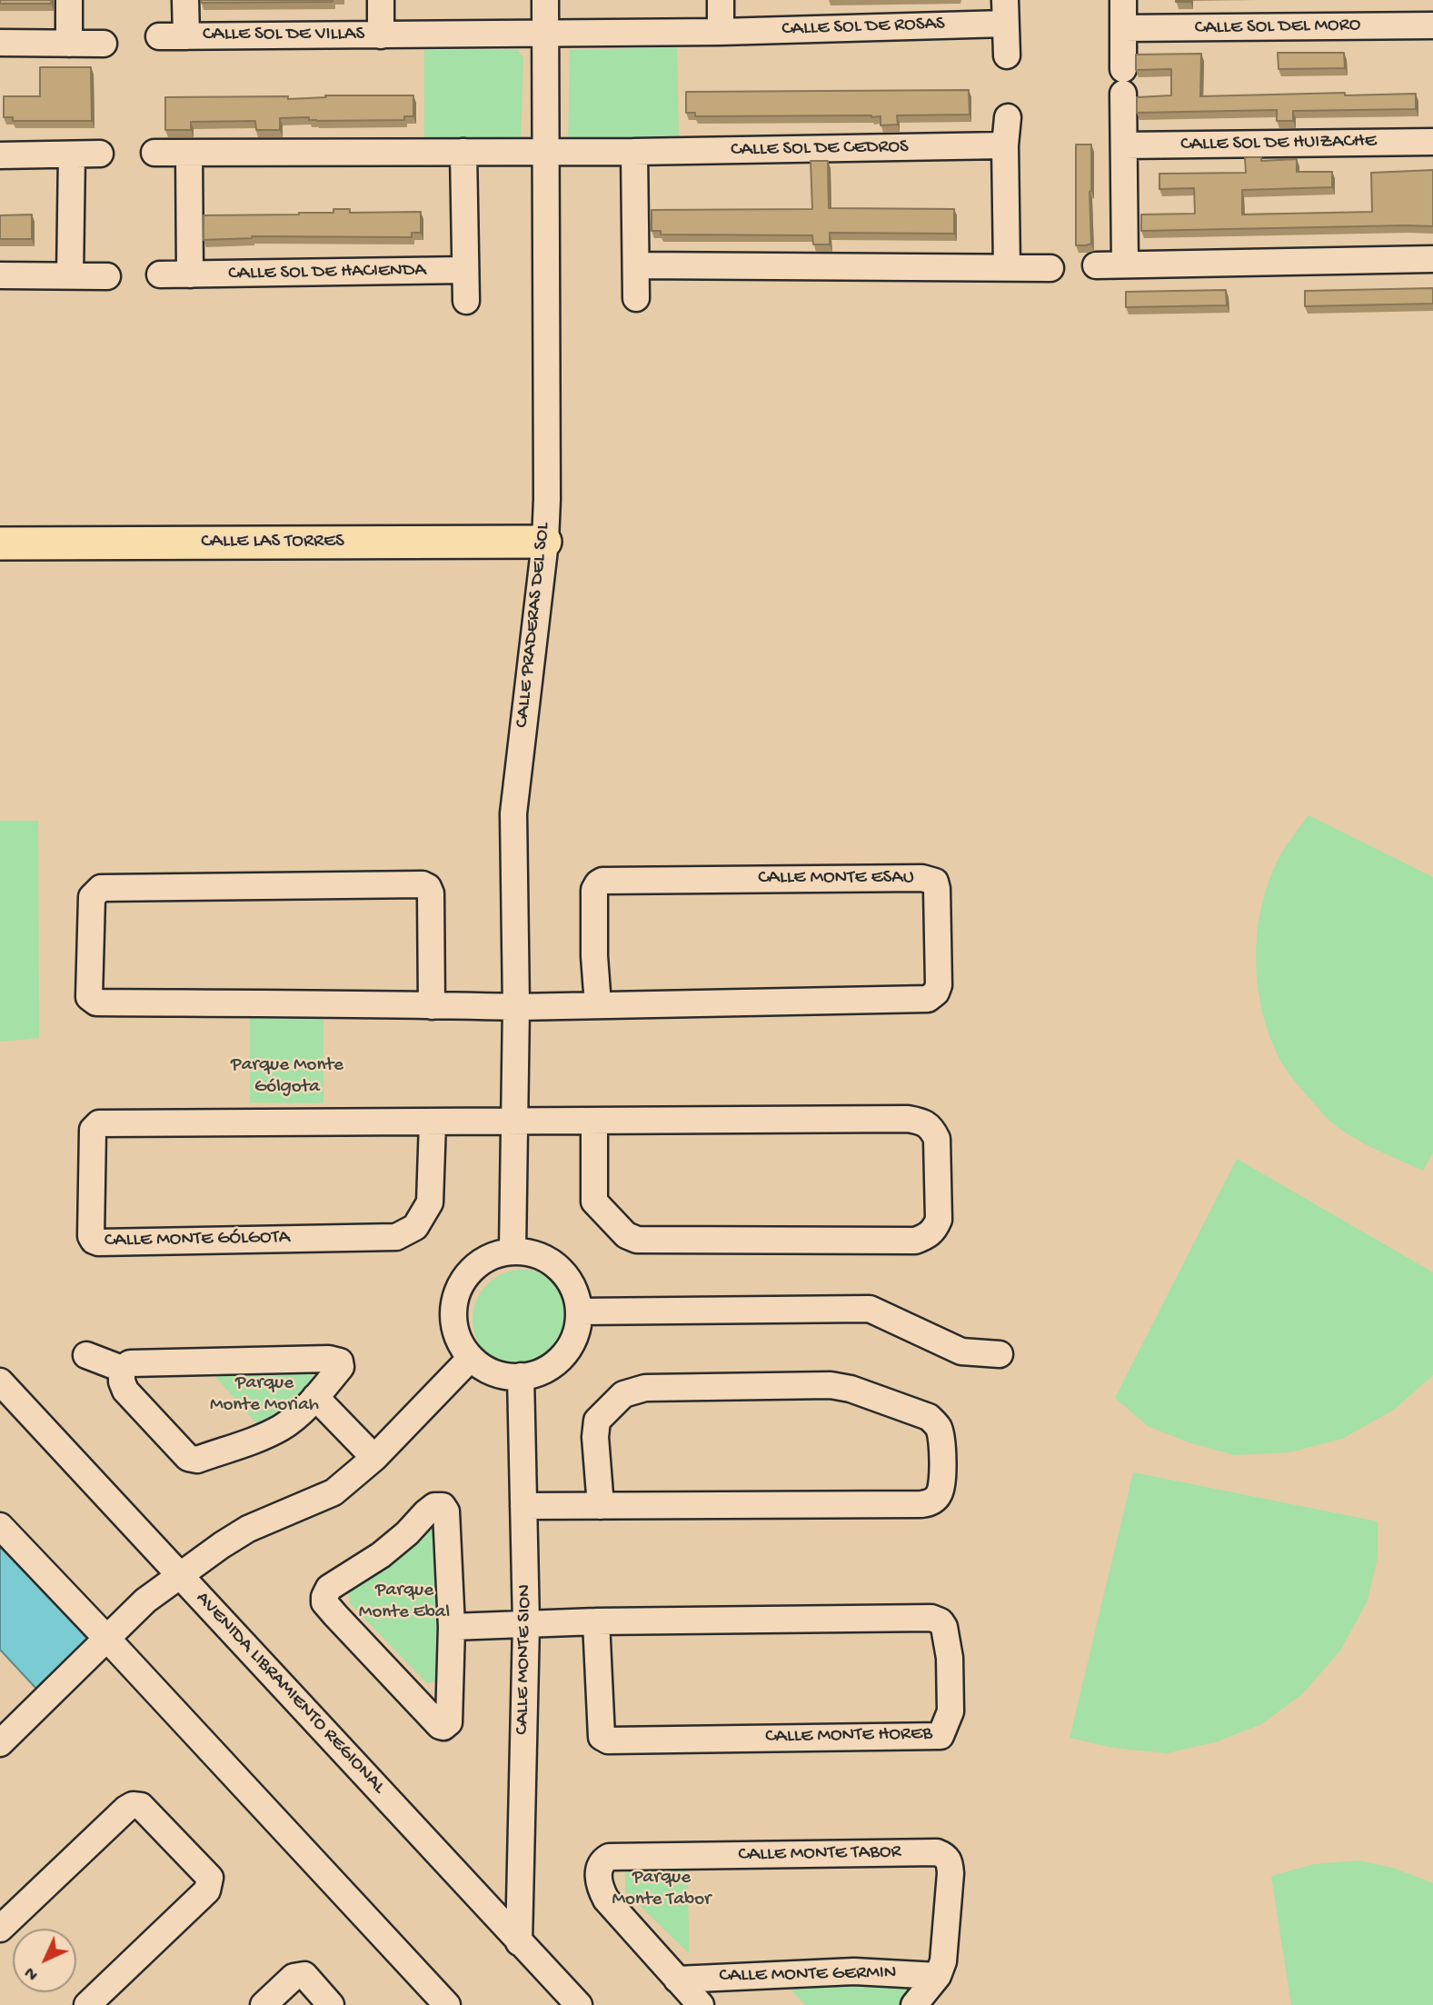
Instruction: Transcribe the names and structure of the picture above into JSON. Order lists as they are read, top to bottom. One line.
{"streets":{"main road":["CALLE LAS TORRES"],"street":["CALLE SOL DE ROSAS","CALLE SOL DEL MORO","CALLE SOL DE VILLAS","CALLE SOL DE HUIZACHE","CALLE SOL DE CEDROS","CALLE SOL DE HACIENDA","CALLE PRADERAS DEL SOL","CALLE MONTE ESAU","CALLE MONTE GÓLGOTA","CALLE MONTE SION","AVENIDA LIBRAMIENTO REGIONAL","CALLE MONTE HOREB","CALLE MONTE TABOR","CALLE MONTE GERMIN"]},"crossings":[["CALLE SOL DE ROSAS","CALLE SOL DE VILLAS"],["CALLE SOL DE ROSAS","CALLE PRADERAS DEL SOL"],["CALLE SOL DE VILLAS","CALLE PRADERAS DEL SOL"],["CALLE SOL DE CEDROS","CALLE PRADERAS DEL SOL"],["CALLE LAS TORRES","CALLE PRADERAS DEL SOL"],["CALLE PRADERAS DEL SOL","CALLE MONTE ESAU"],["CALLE PRADERAS DEL SOL","CALLE MONTE GÓLGOTA"],["CALLE PRADERAS DEL SOL","CALLE MONTE SION"],["CALLE MONTE SION","AVENIDA LIBRAMIENTO REGIONAL"],["CALLE MONTE SION","CALLE MONTE HOREB"],["CALLE MONTE TABOR","CALLE MONTE GERMIN"]],"parks":["Parque Monte Gólgota","Parque Monte Moriah","Parque Monte Ebal","Parque Monte Tabor"],"north":"bottom left"}
